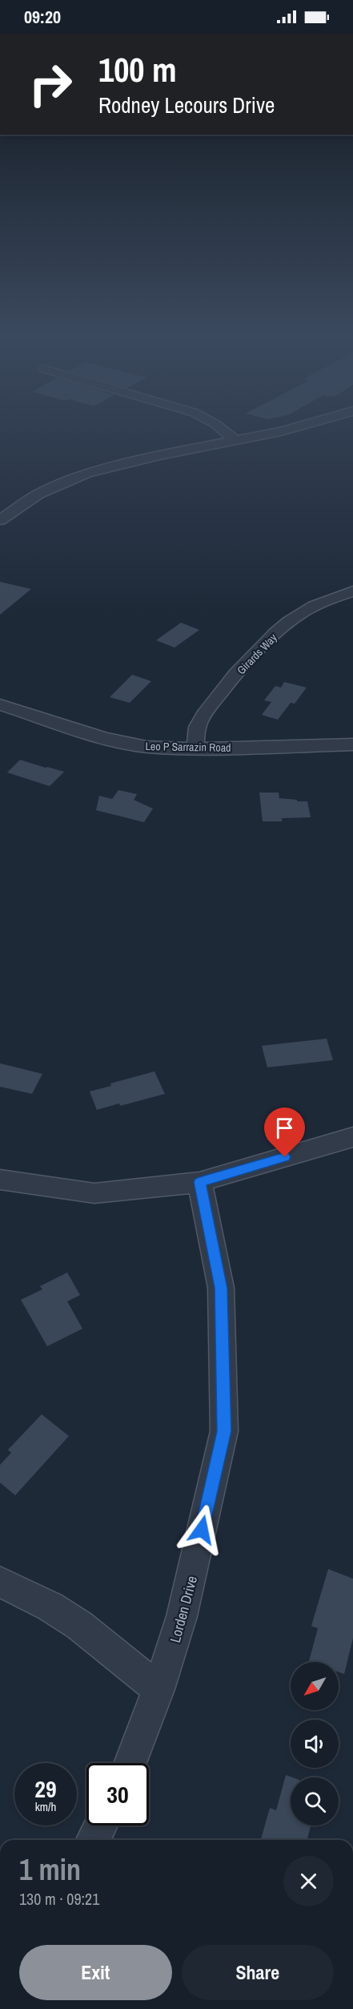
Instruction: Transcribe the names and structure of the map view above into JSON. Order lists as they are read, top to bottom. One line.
{"streets":{"street":["Girards Way","Leo P Sarrazin Road","Lorden Drive"]},"crossings":[["Girards Way","Leo P Sarrazin Road"]],"north":"bottom left","page":{"status":"09:20","turn":["100 m","Rodney Lecours Drive"],"speed":"29 km/h","limit":"30","heading":["1 min","130 m · 09:21"],"buttons":["Exit","Share"]}}
